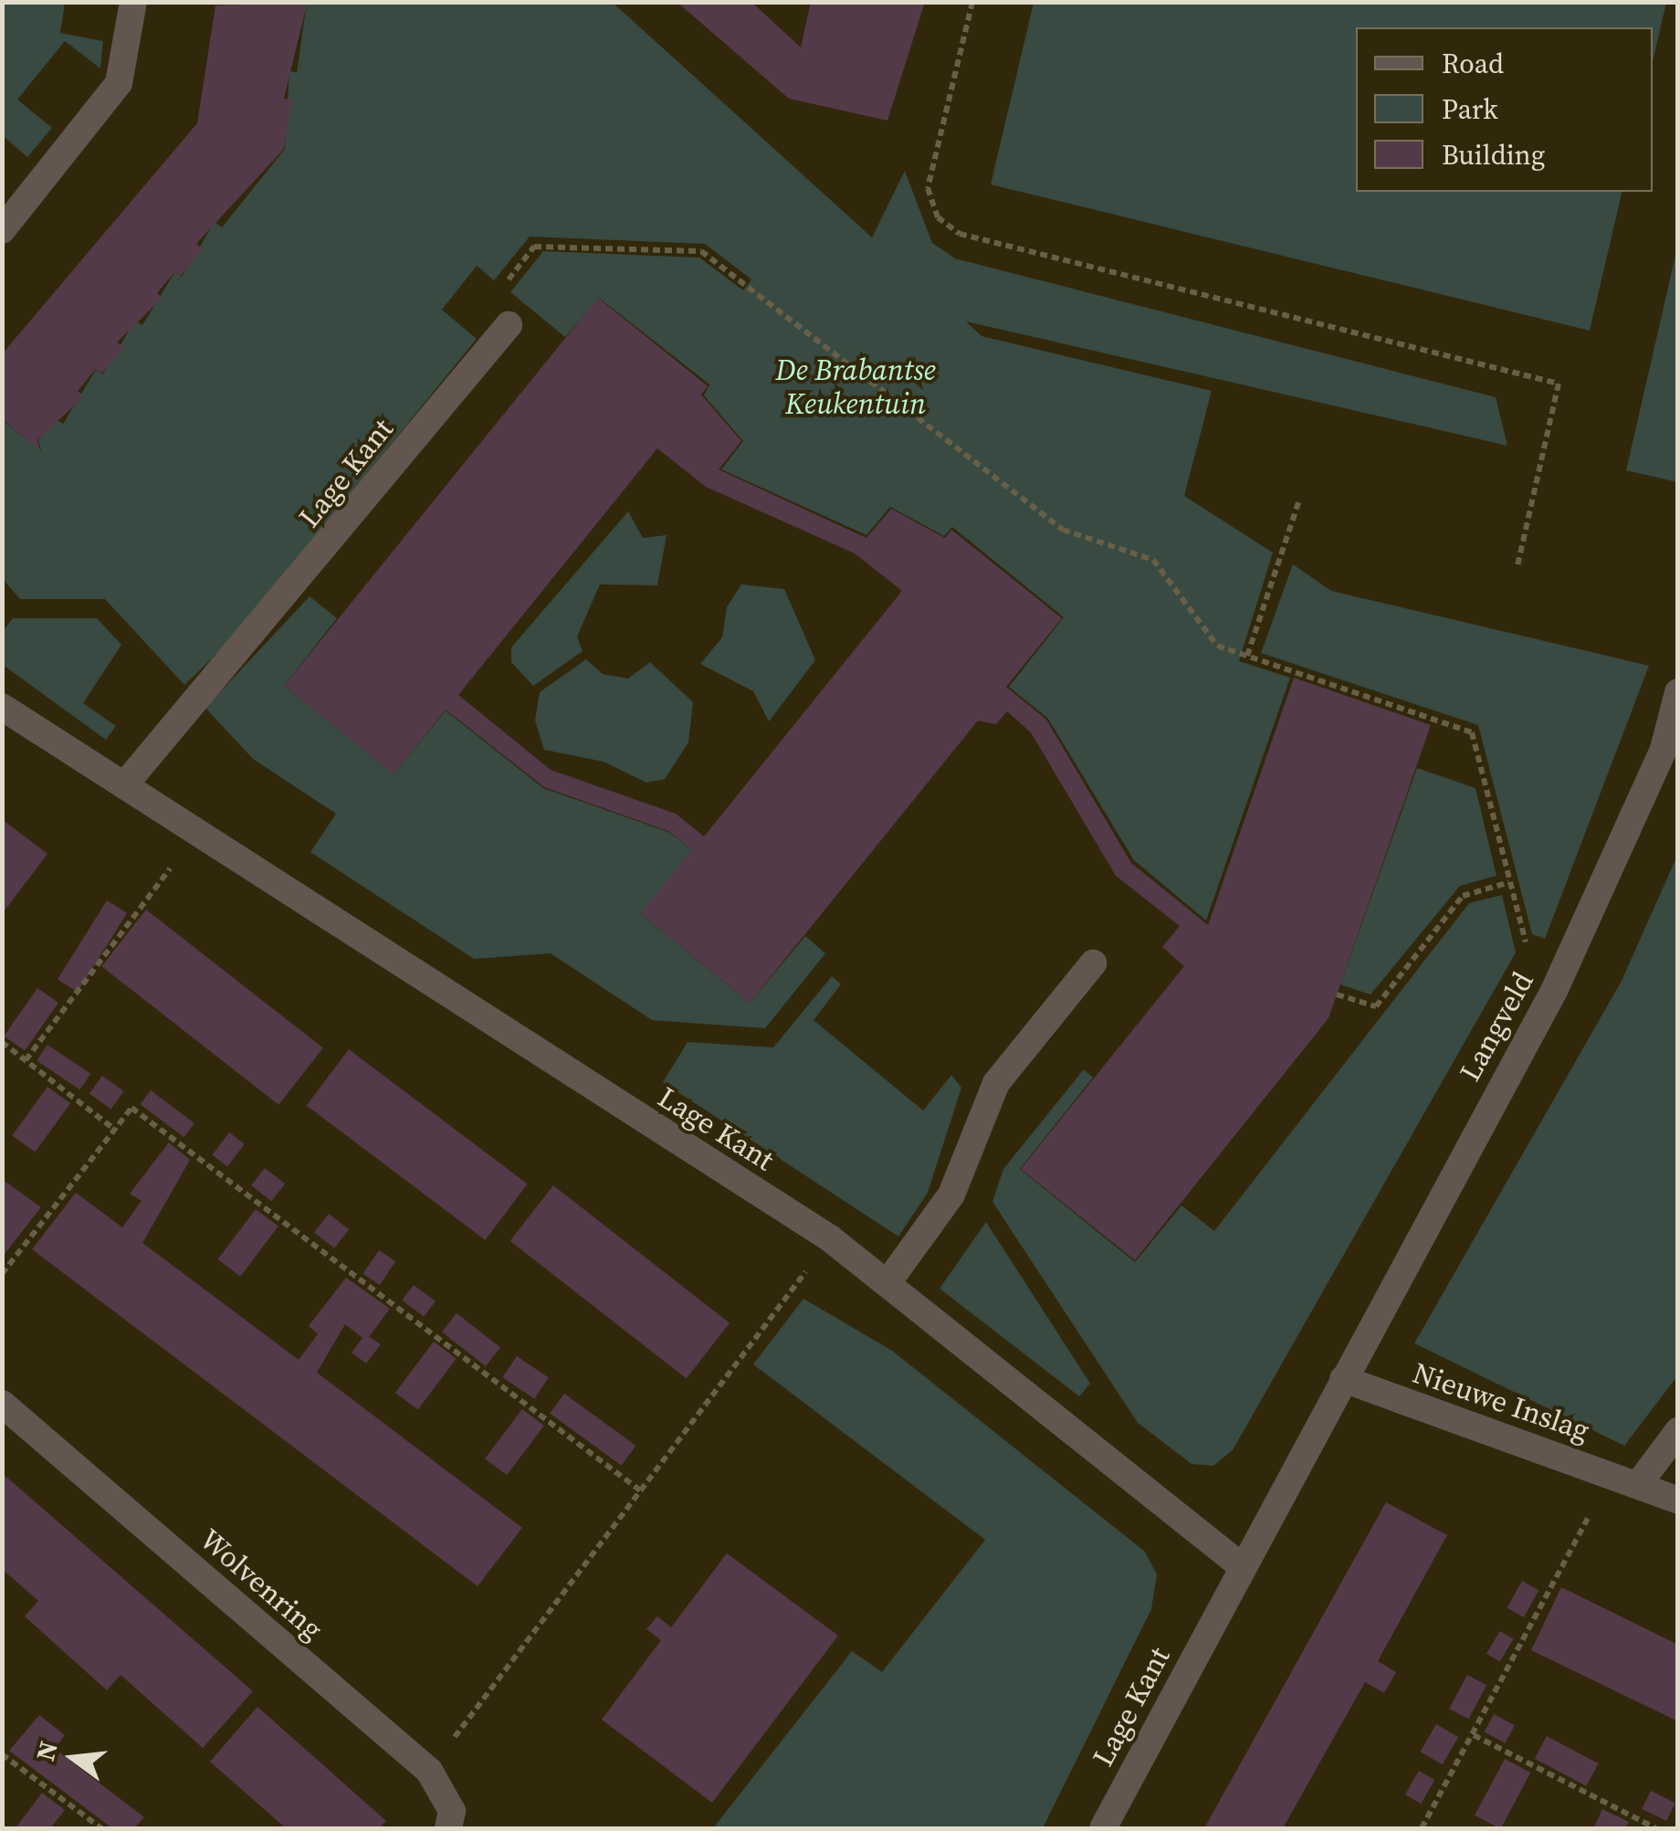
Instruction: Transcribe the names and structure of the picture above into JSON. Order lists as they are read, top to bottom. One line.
{"streets":{"street":["Lage Kant","Langveld","Nieuwe Inslag","Wolvenring"]},"crossings":[["Lage Kant","Langveld"],["Lage Kant","Nieuwe Inslag"],["Langveld","Nieuwe Inslag"]],"parks":["De Brabantse Keukentuin"],"legend":["Road","Park","Building"],"north":"left"}
